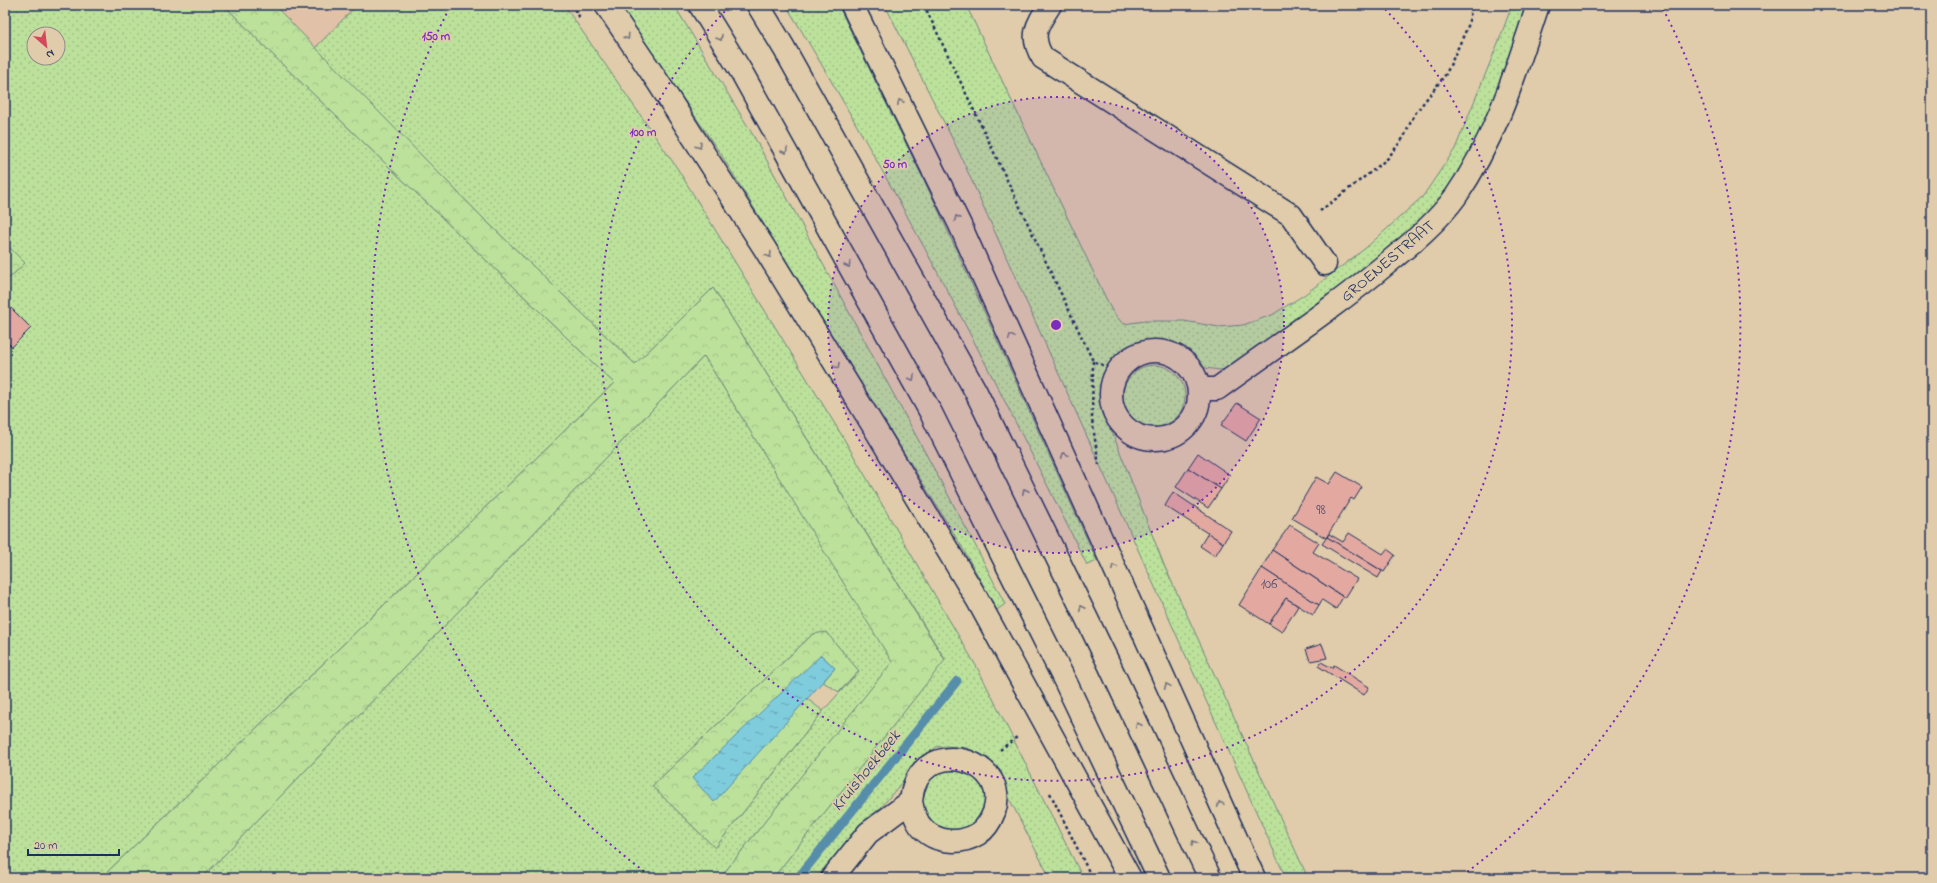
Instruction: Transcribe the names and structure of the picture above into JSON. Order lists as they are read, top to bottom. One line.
{"streets":{"main road":["GROENESTRAAT"]},"water":["Kruishoekbeek"],"house_numbers":["98","106"],"scale_bar":"20 m","north":"bottom right","rings":["150 m","100 m","50 m"]}
